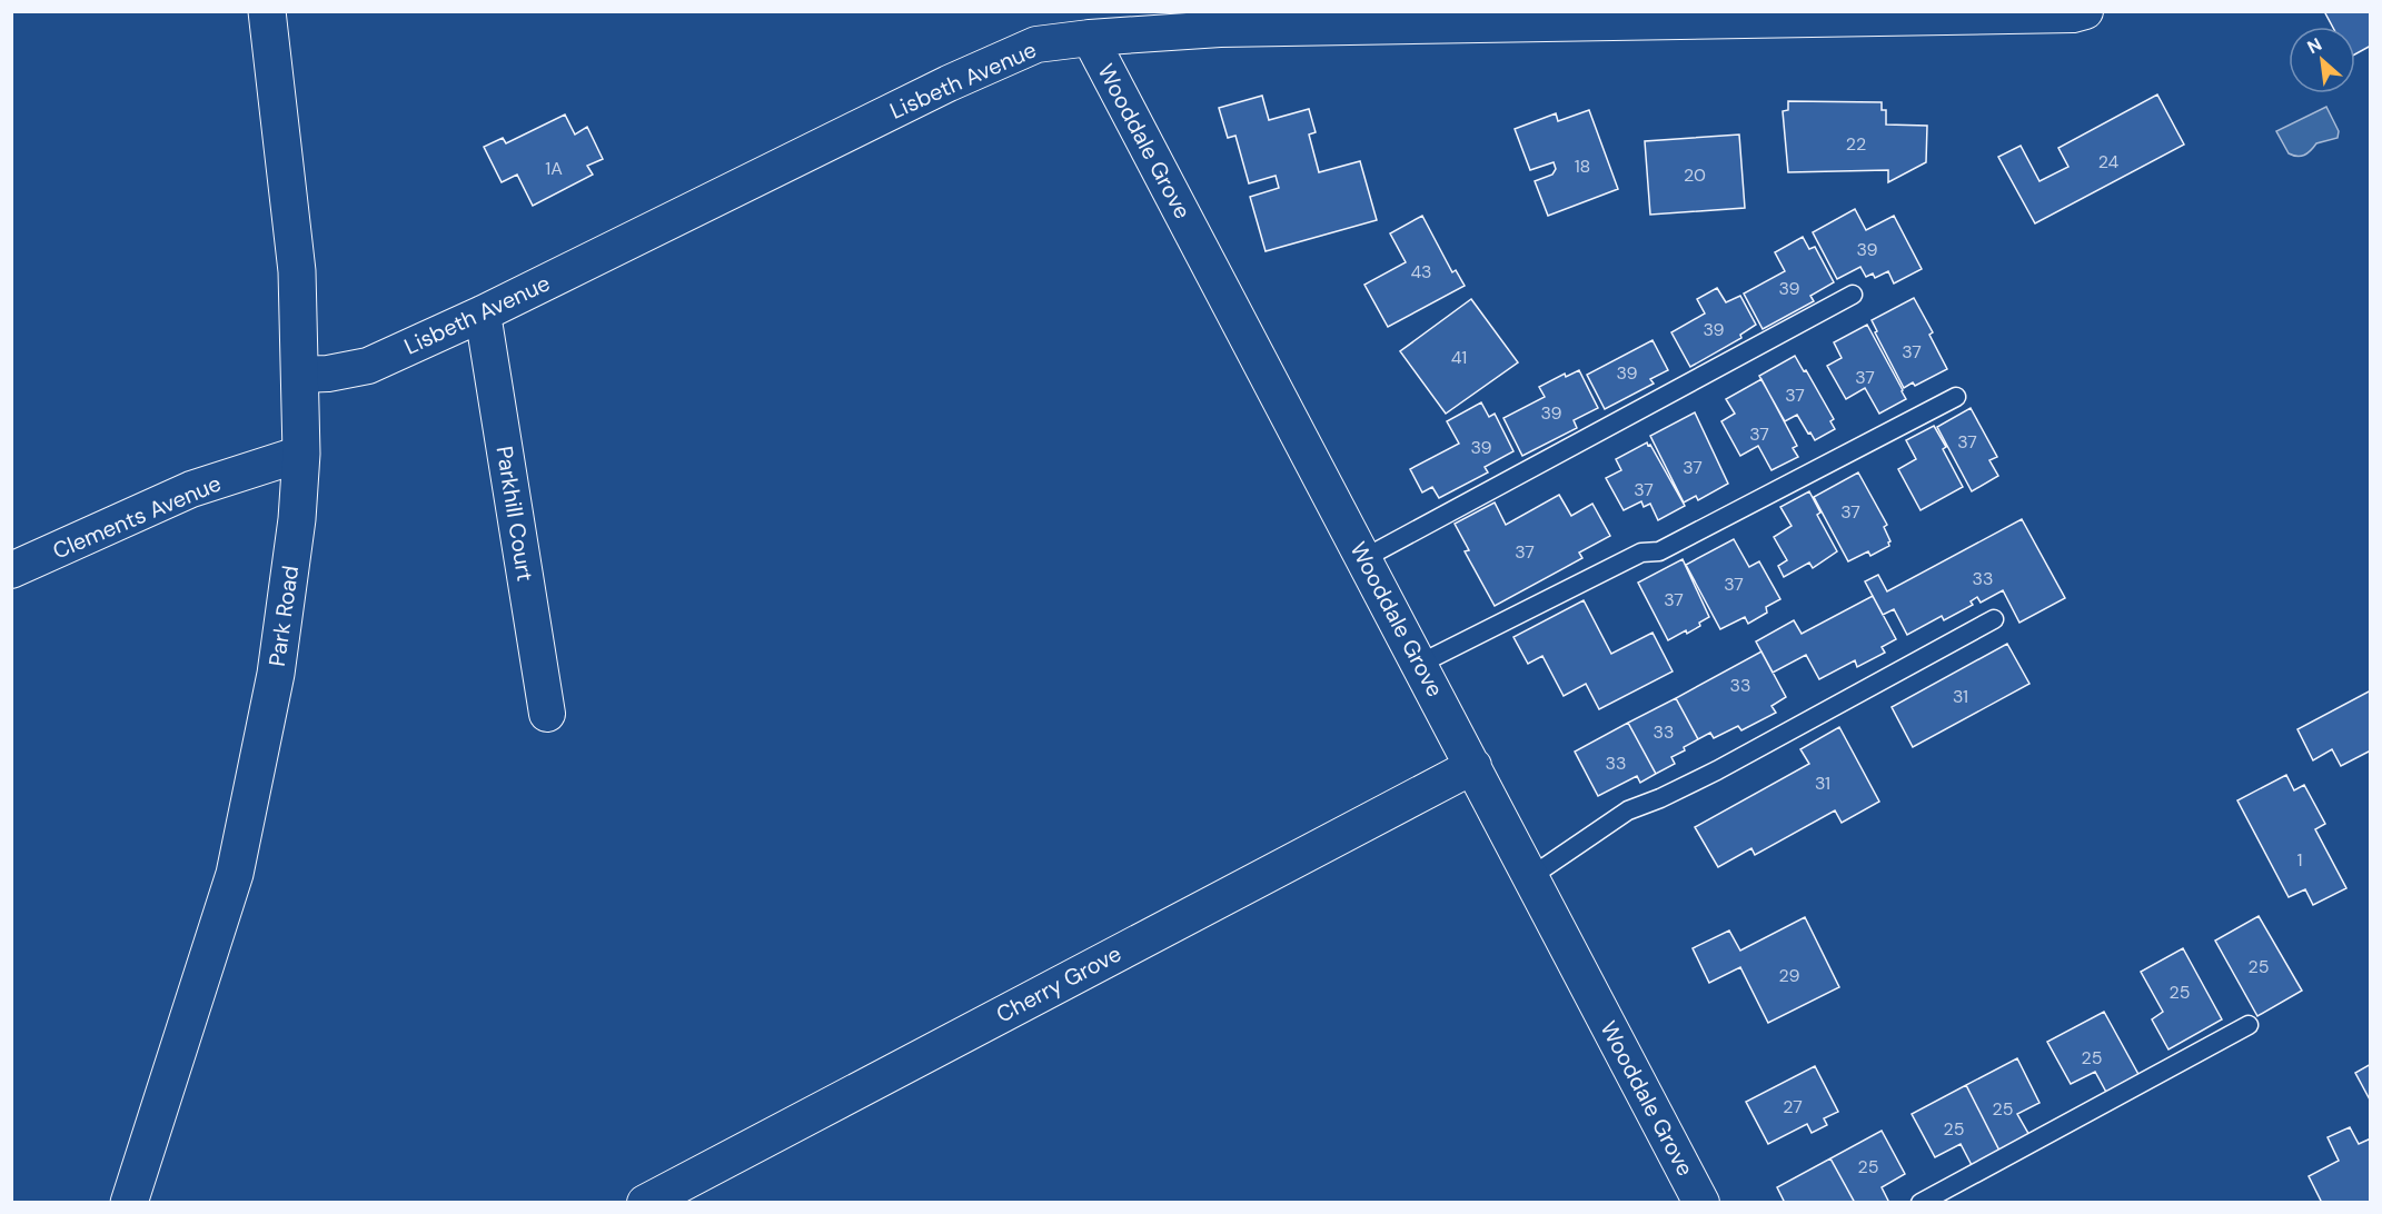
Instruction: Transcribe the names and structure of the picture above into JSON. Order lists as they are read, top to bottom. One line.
{"streets":{"street":["Lisbeth Avenue","Wooddale Grove","Parkhill Court","Clements Avenue","Park Road","Cherry Grove"]},"crossings":[["Lisbeth Avenue","Wooddale Grove"],["Lisbeth Avenue","Parkhill Court"],["Lisbeth Avenue","Park Road"],["Wooddale Grove","Cherry Grove"],["Clements Avenue","Park Road"]],"house_numbers":["22","24","18","1A","20","39","43","39","39","37","41","39","37","37","39","37","37","39","37","37","37","37","33","37","37","33","31","33","33","31","1","25","29","25","25","27","25","25","25"],"north":"top left"}
